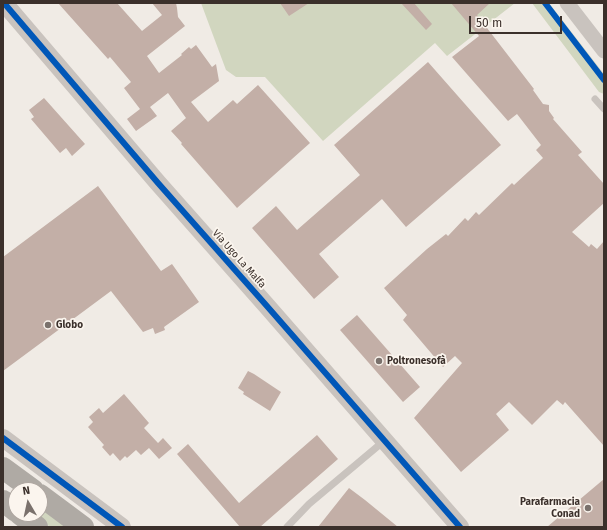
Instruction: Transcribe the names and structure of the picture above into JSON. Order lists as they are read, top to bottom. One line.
{"streets":{"street":["Via Ugo La Malfa"]},"places":["Globo","Poltronesofà","Parafarmacia Conad"],"scale_bar":"50 m","north":"top"}
